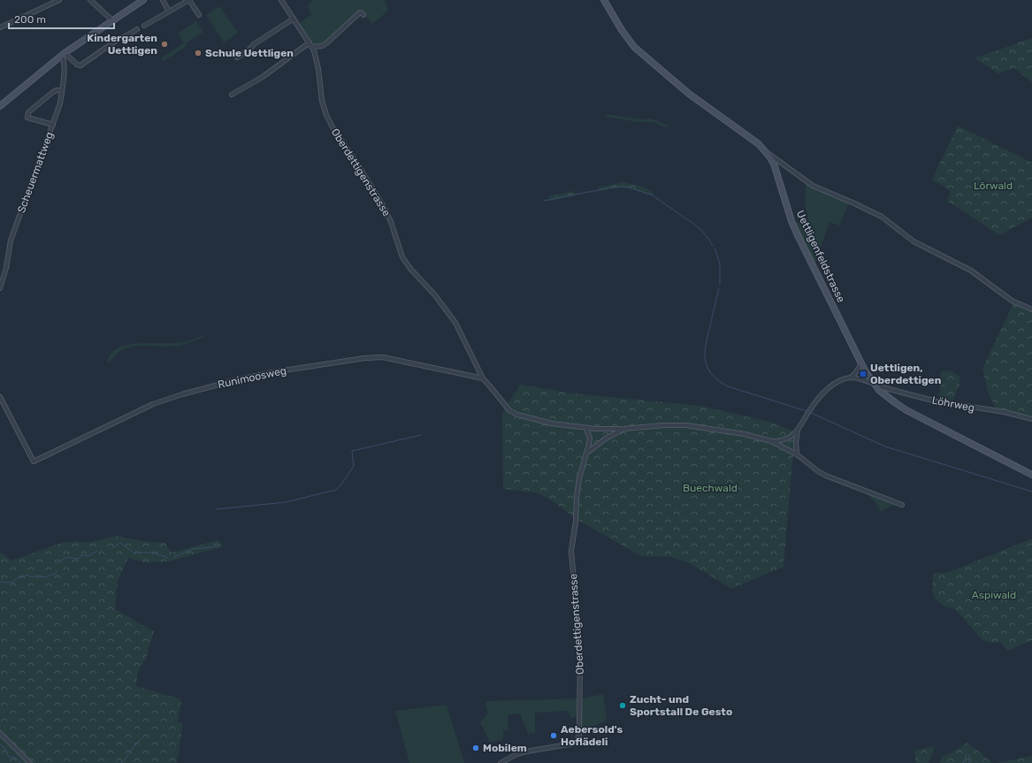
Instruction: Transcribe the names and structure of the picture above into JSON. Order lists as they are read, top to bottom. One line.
{"streets":{"main road":["Uettligenfeldstrasse"],"street":["Scheuermattweg","Oberdettigenstrasse","Runimoosweg","Löhrweg"]},"crossings":[["Oberdettigenstrasse","Runimoosweg"],["Uettligenfeldstrasse","Löhrweg"]],"parks":["Lörwald","Buechwald","Aspiwald"],"places":{"other":["Kindergarten Uettligen","Schule Uettligen","Zucht- und Sportstall De Gesto","Aebersold's Hoflädeli","Mobilem"],"transit":["Uettligen, Oberdettigen"]},"scale_bar":"200 m"}
